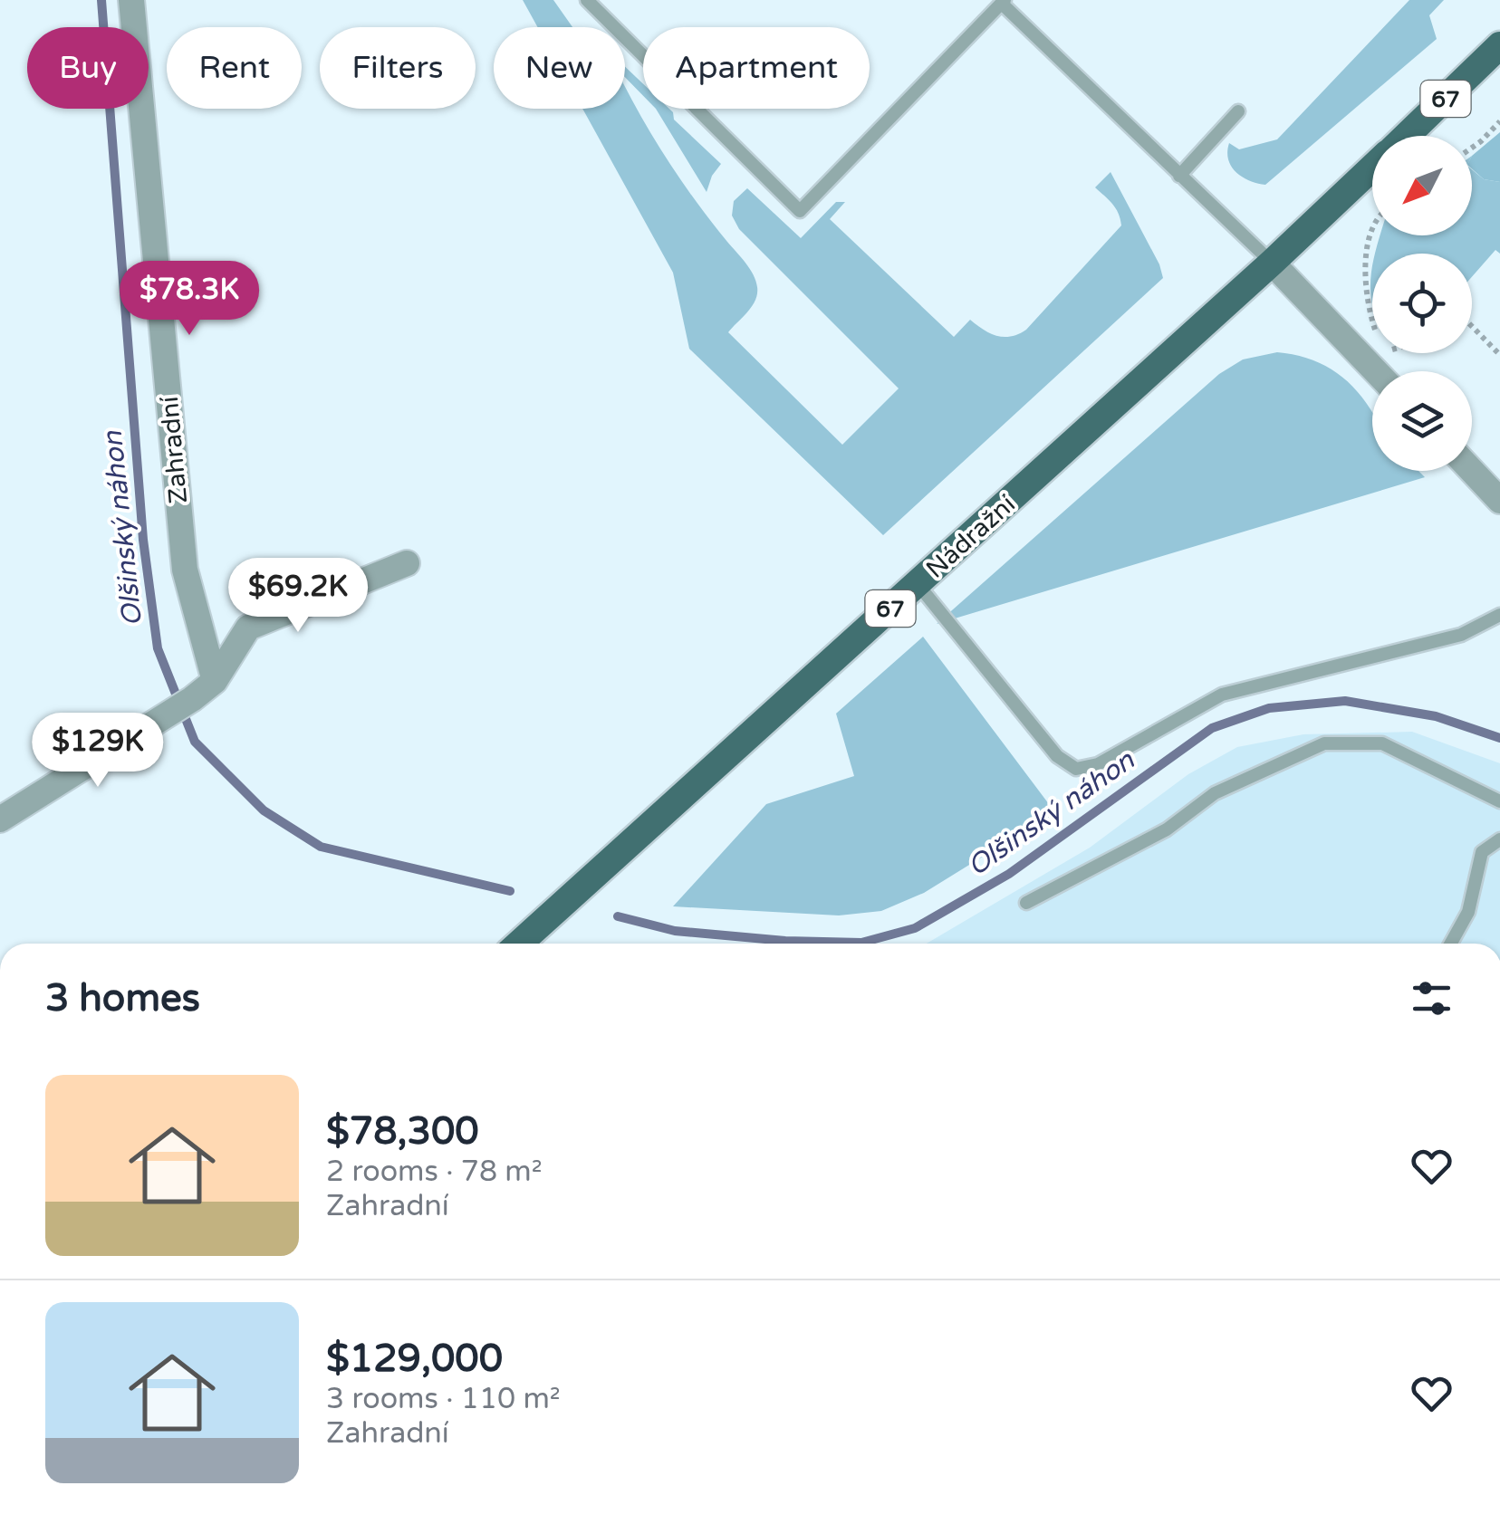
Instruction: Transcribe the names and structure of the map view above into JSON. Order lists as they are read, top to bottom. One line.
{"streets":{"main road":["67","Nádražní"],"street":["Zahradní"]},"water":["Olšinský náhon"],"north":"bottom left","page":{"chip":["Buy","Rent","Filters","New","Apartment"],"price":["$78.3K","$69.2K","$129K"],"heading":"3 homes","list":[{"name":"$78,300","note":"2 rooms · 78 m² · Zahradní"},{"name":"$129,000","note":"3 rooms · 110 m² · Zahradní"}]}}
